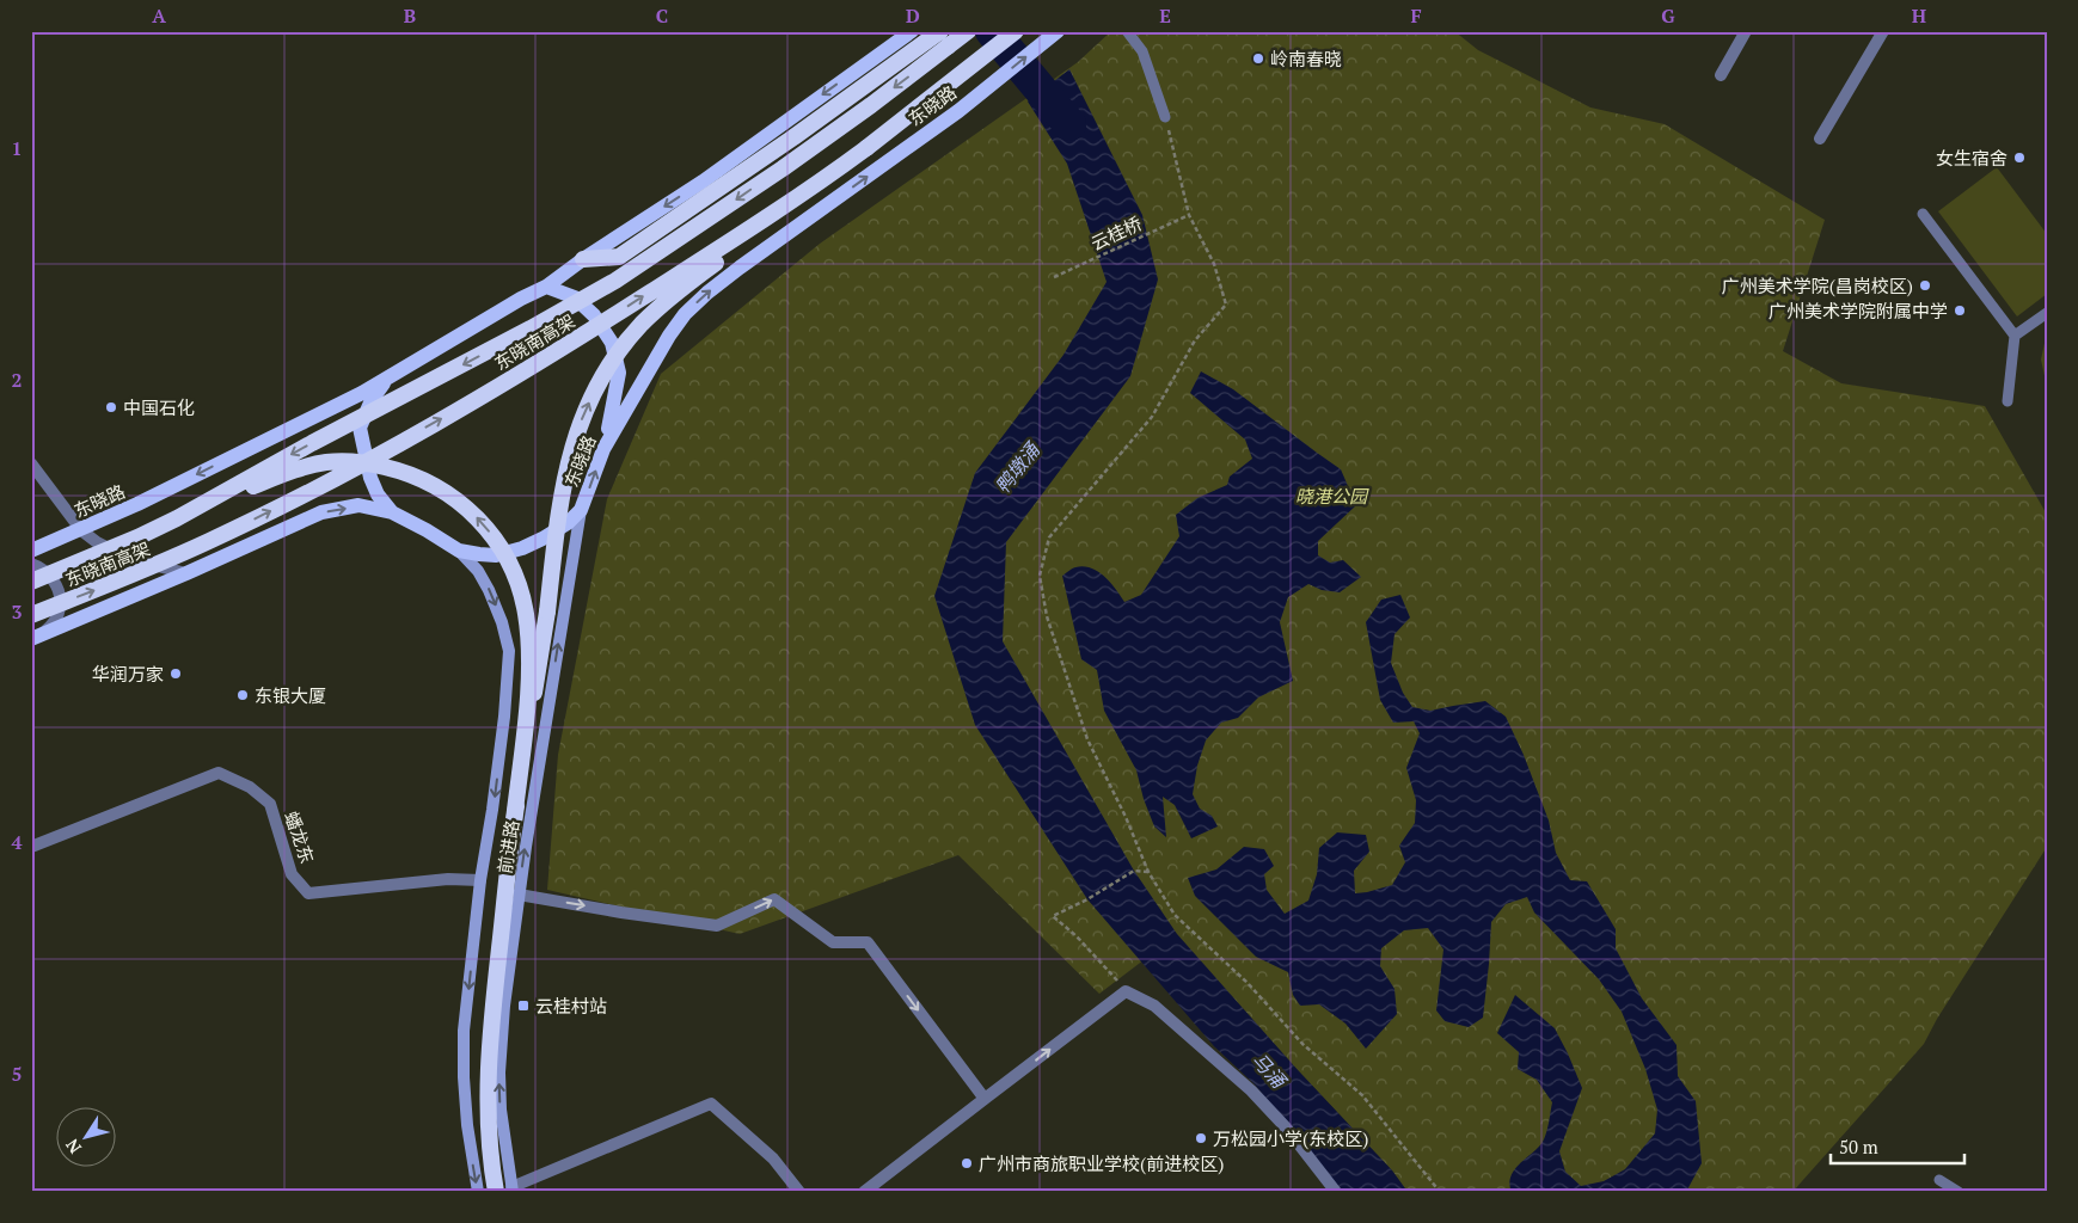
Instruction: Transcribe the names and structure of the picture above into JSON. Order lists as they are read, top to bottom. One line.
{"streets":{"highway":["东晓南高架"],"main road":["东晓路","前进路"],"street":["蟠龙东"],"path":["云桂桥"]},"crossings":[["东晓路","前进路"],["蟠龙东","前进路"]],"water":["鸭墩涌","马涌"],"parks":["晓港公园"],"places":{"other":["岭南春晓","女生宿舍","广州美术学院(昌岗校区)","广州美术学院附属中学","中国石化","华润万家","东银大厦","万松园小学(东校区)","广州市商旅职业学校(前进校区)"],"transit":["云桂村站"]},"scale_bar":"50 m","north":"bottom left","grid":{"columns":["A","B","C","D","E","F","G","H"],"rows":["1","2","3","4","5"]}}
